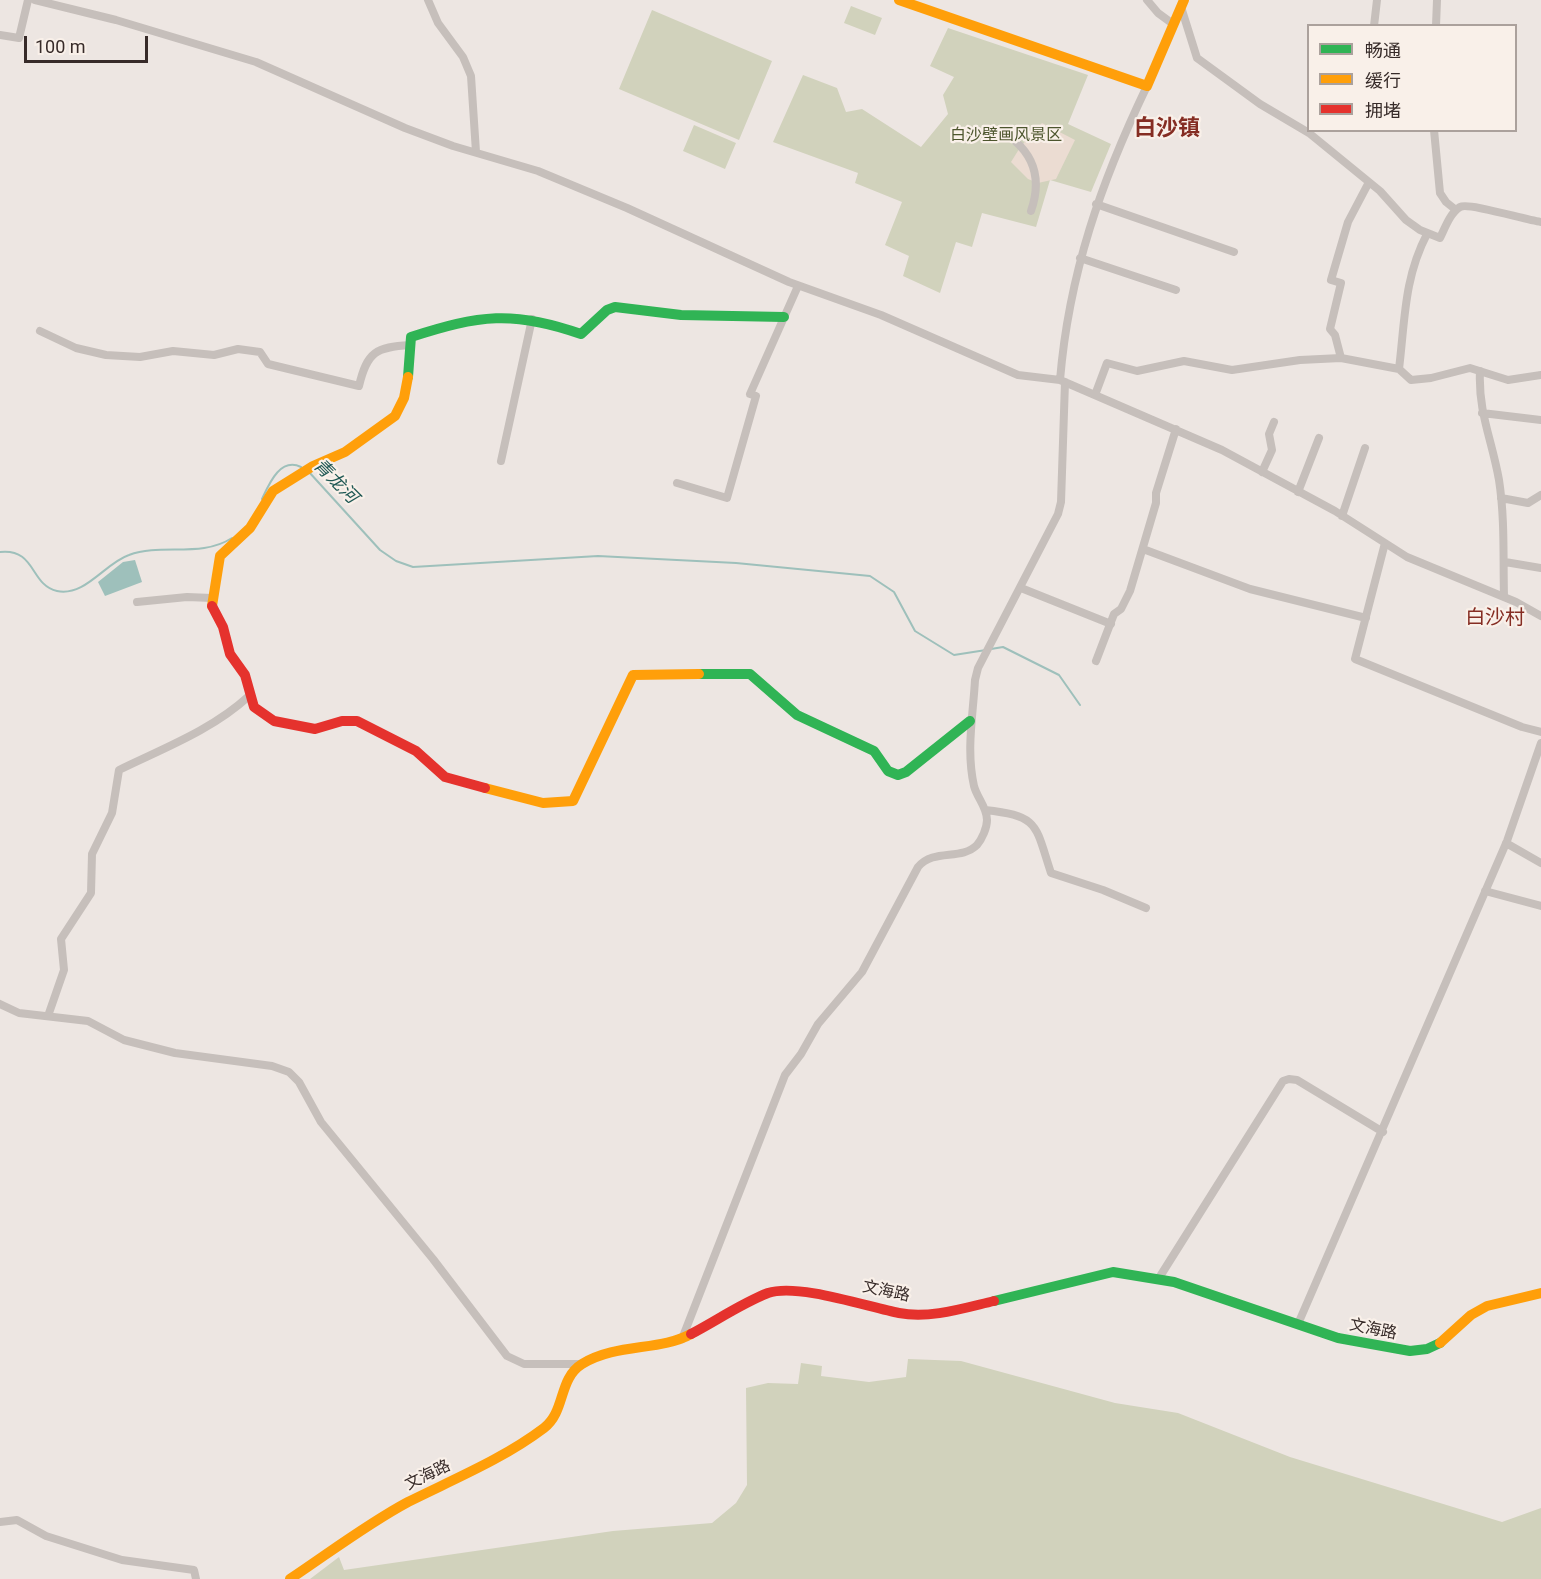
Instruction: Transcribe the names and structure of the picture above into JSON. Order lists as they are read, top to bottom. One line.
{"streets":{"street":["文海路"]},"districts":["白沙镇","白沙村"],"water":["青龙河"],"parks":["白沙壁画风景区"],"legend":["畅通","缓行","拥堵"],"scale_bar":"100 m"}
